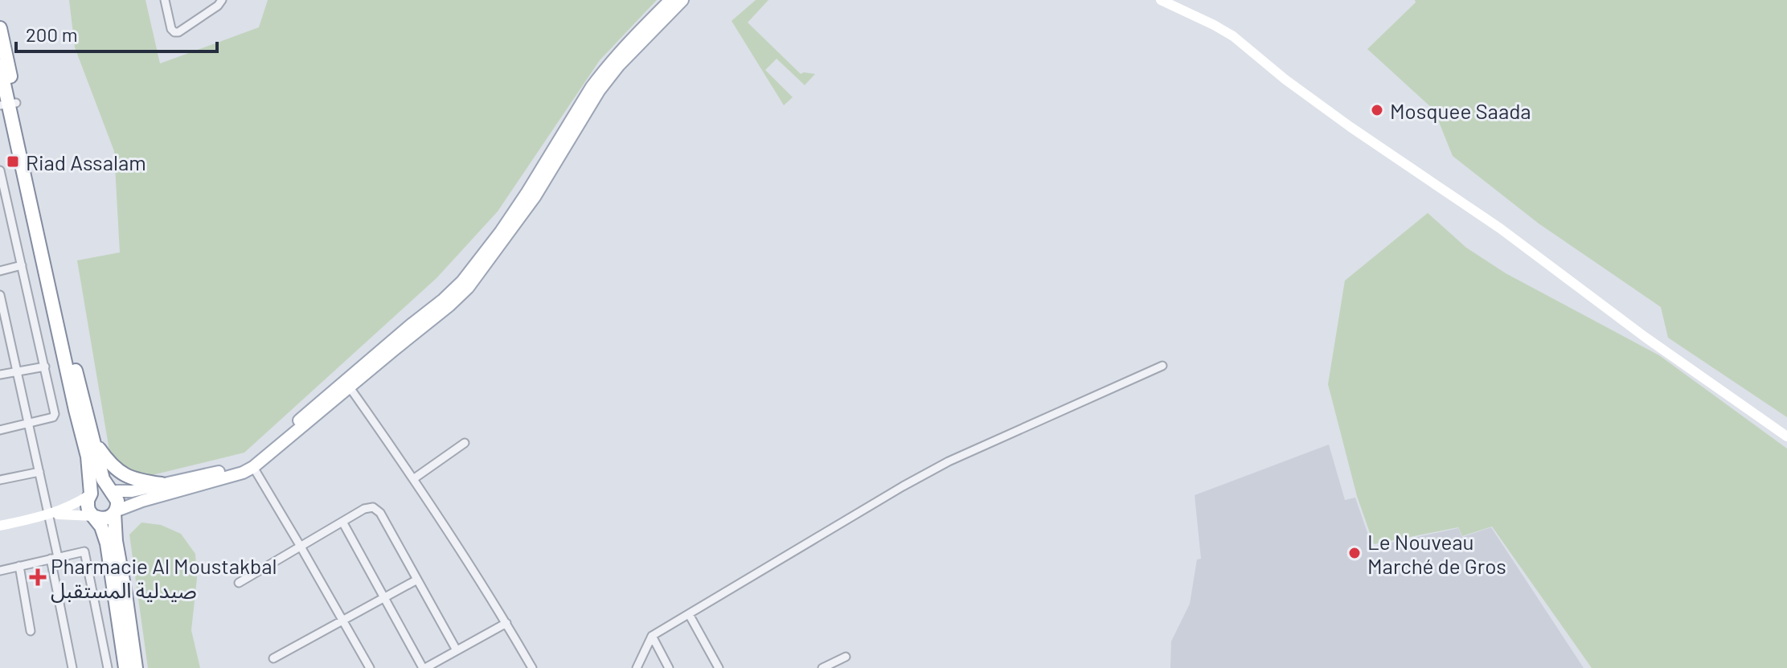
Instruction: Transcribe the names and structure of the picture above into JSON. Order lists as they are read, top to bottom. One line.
{"places":{"other":["Mosquee Saada","Le Nouveau Marché de Gros"],"transit":["Riad Assalam"],"health":["Pharmacie Al Moustakbal صيدلية المستقبل"]},"scale_bar":"200 m"}
